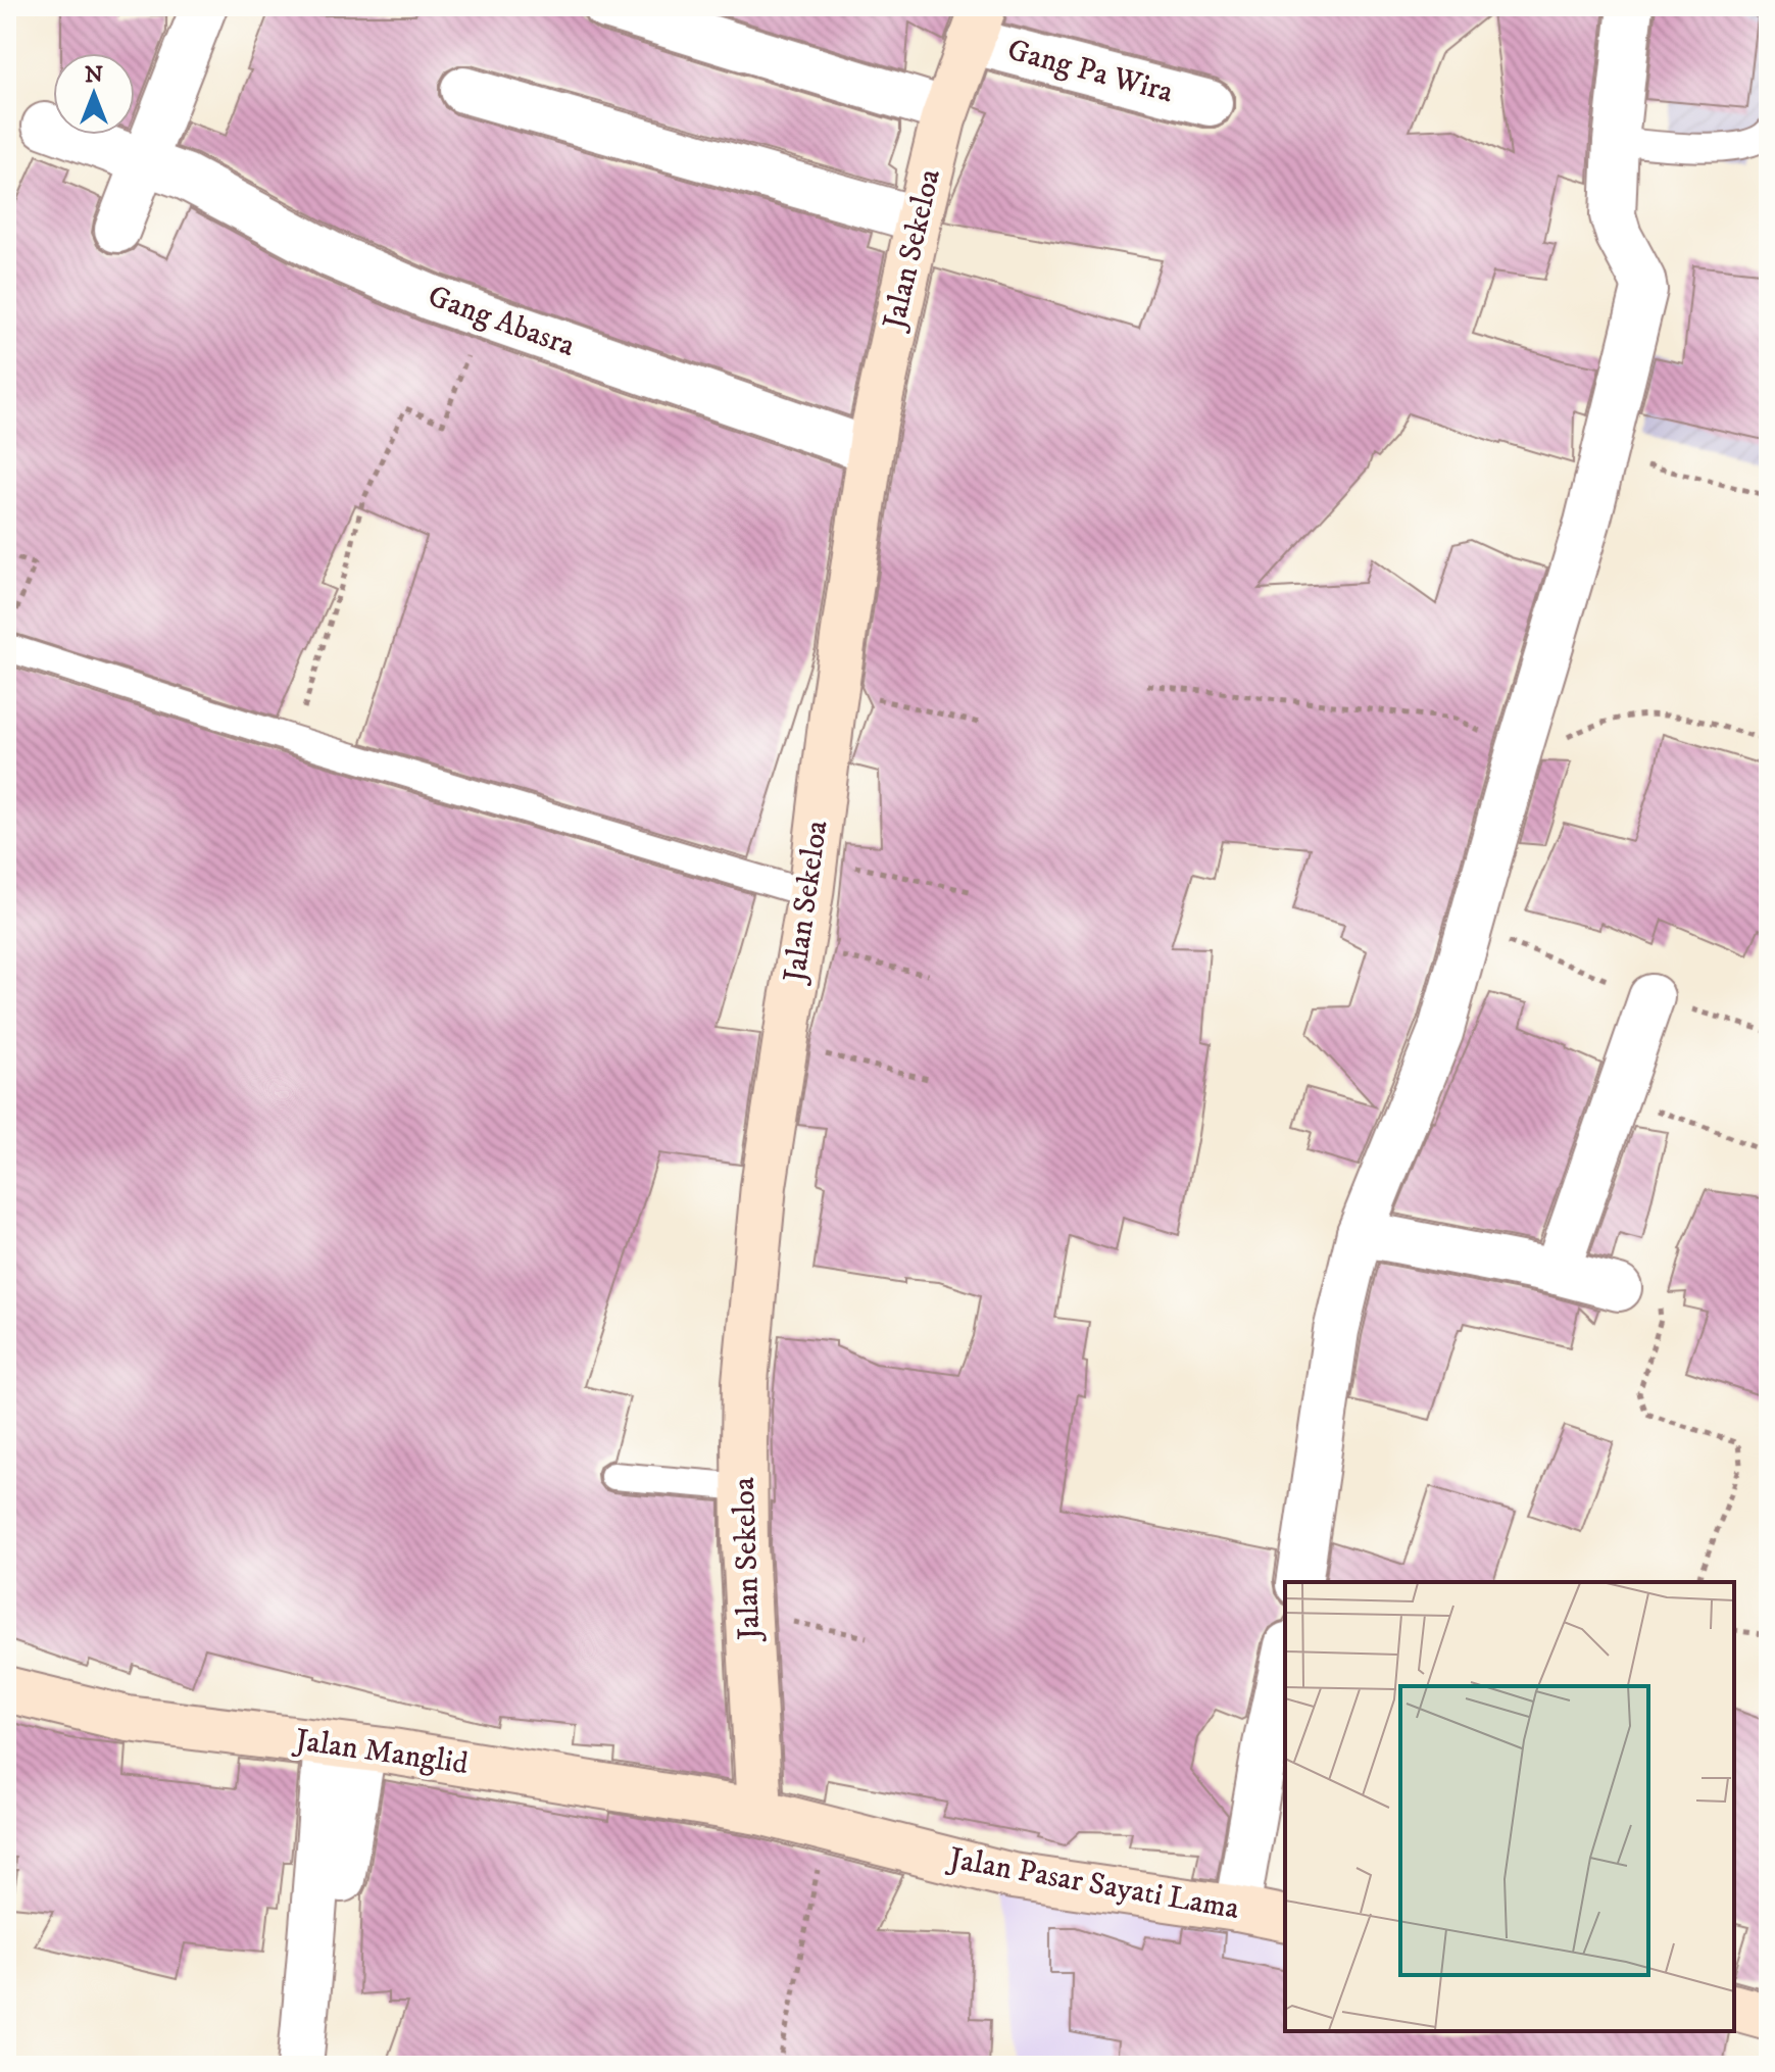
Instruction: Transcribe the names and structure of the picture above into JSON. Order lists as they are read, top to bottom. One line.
{"streets":{"street":["Gang Pa Wira","Jalan Sekeloa","Gang Abasra","Jalan Manglid","Jalan Pasar Sayati Lama"]},"crossings":[["Gang Pa Wira","Jalan Sekeloa"],["Jalan Sekeloa","Gang Abasra"],["Jalan Sekeloa","Jalan Manglid"],["Jalan Sekeloa","Jalan Pasar Sayati Lama"],["Jalan Manglid","Jalan Pasar Sayati Lama"]],"north":"top"}
